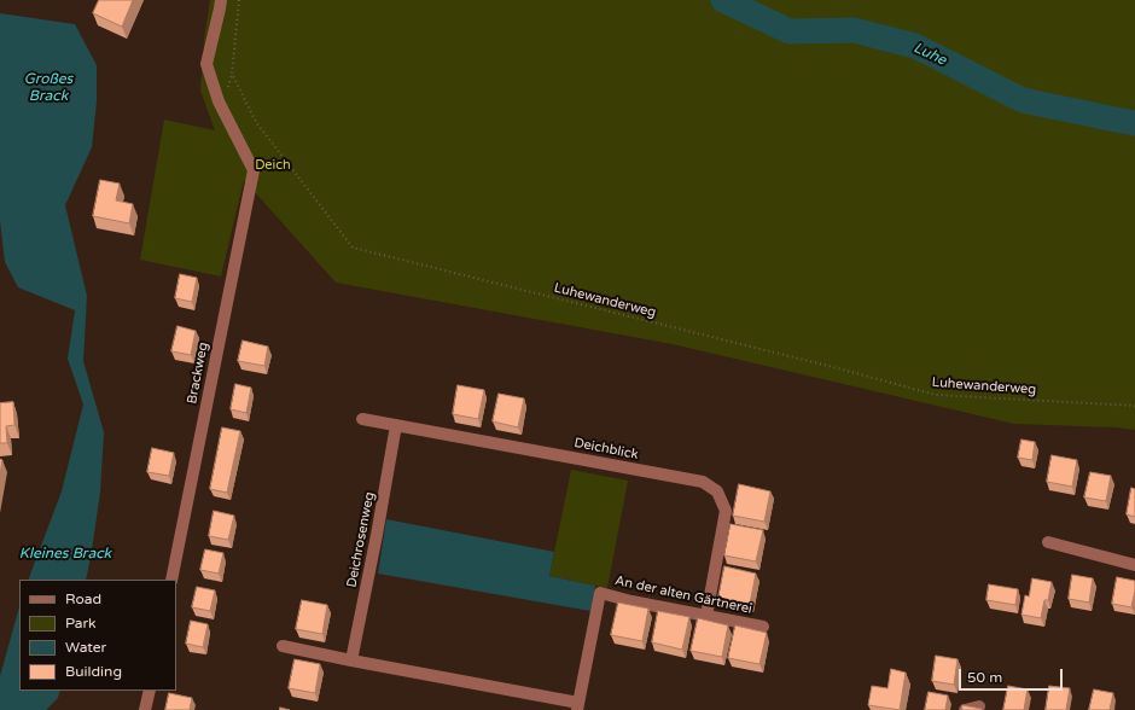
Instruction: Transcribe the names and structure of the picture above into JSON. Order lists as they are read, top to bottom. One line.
{"streets":{"street":["Brackweg","Deichblick","Deichrosenweg","An der alten Gärtnerei"],"path":["Luhewanderweg"]},"crossings":[["Deichblick","Deichrosenweg"],["Deichblick","An der alten Gärtnerei"]],"water":["Luhe","Großes Brack","Kleines Brack"],"parks":["Deich"],"legend":["Road","Park","Water","Building"],"scale_bar":"50 m"}
